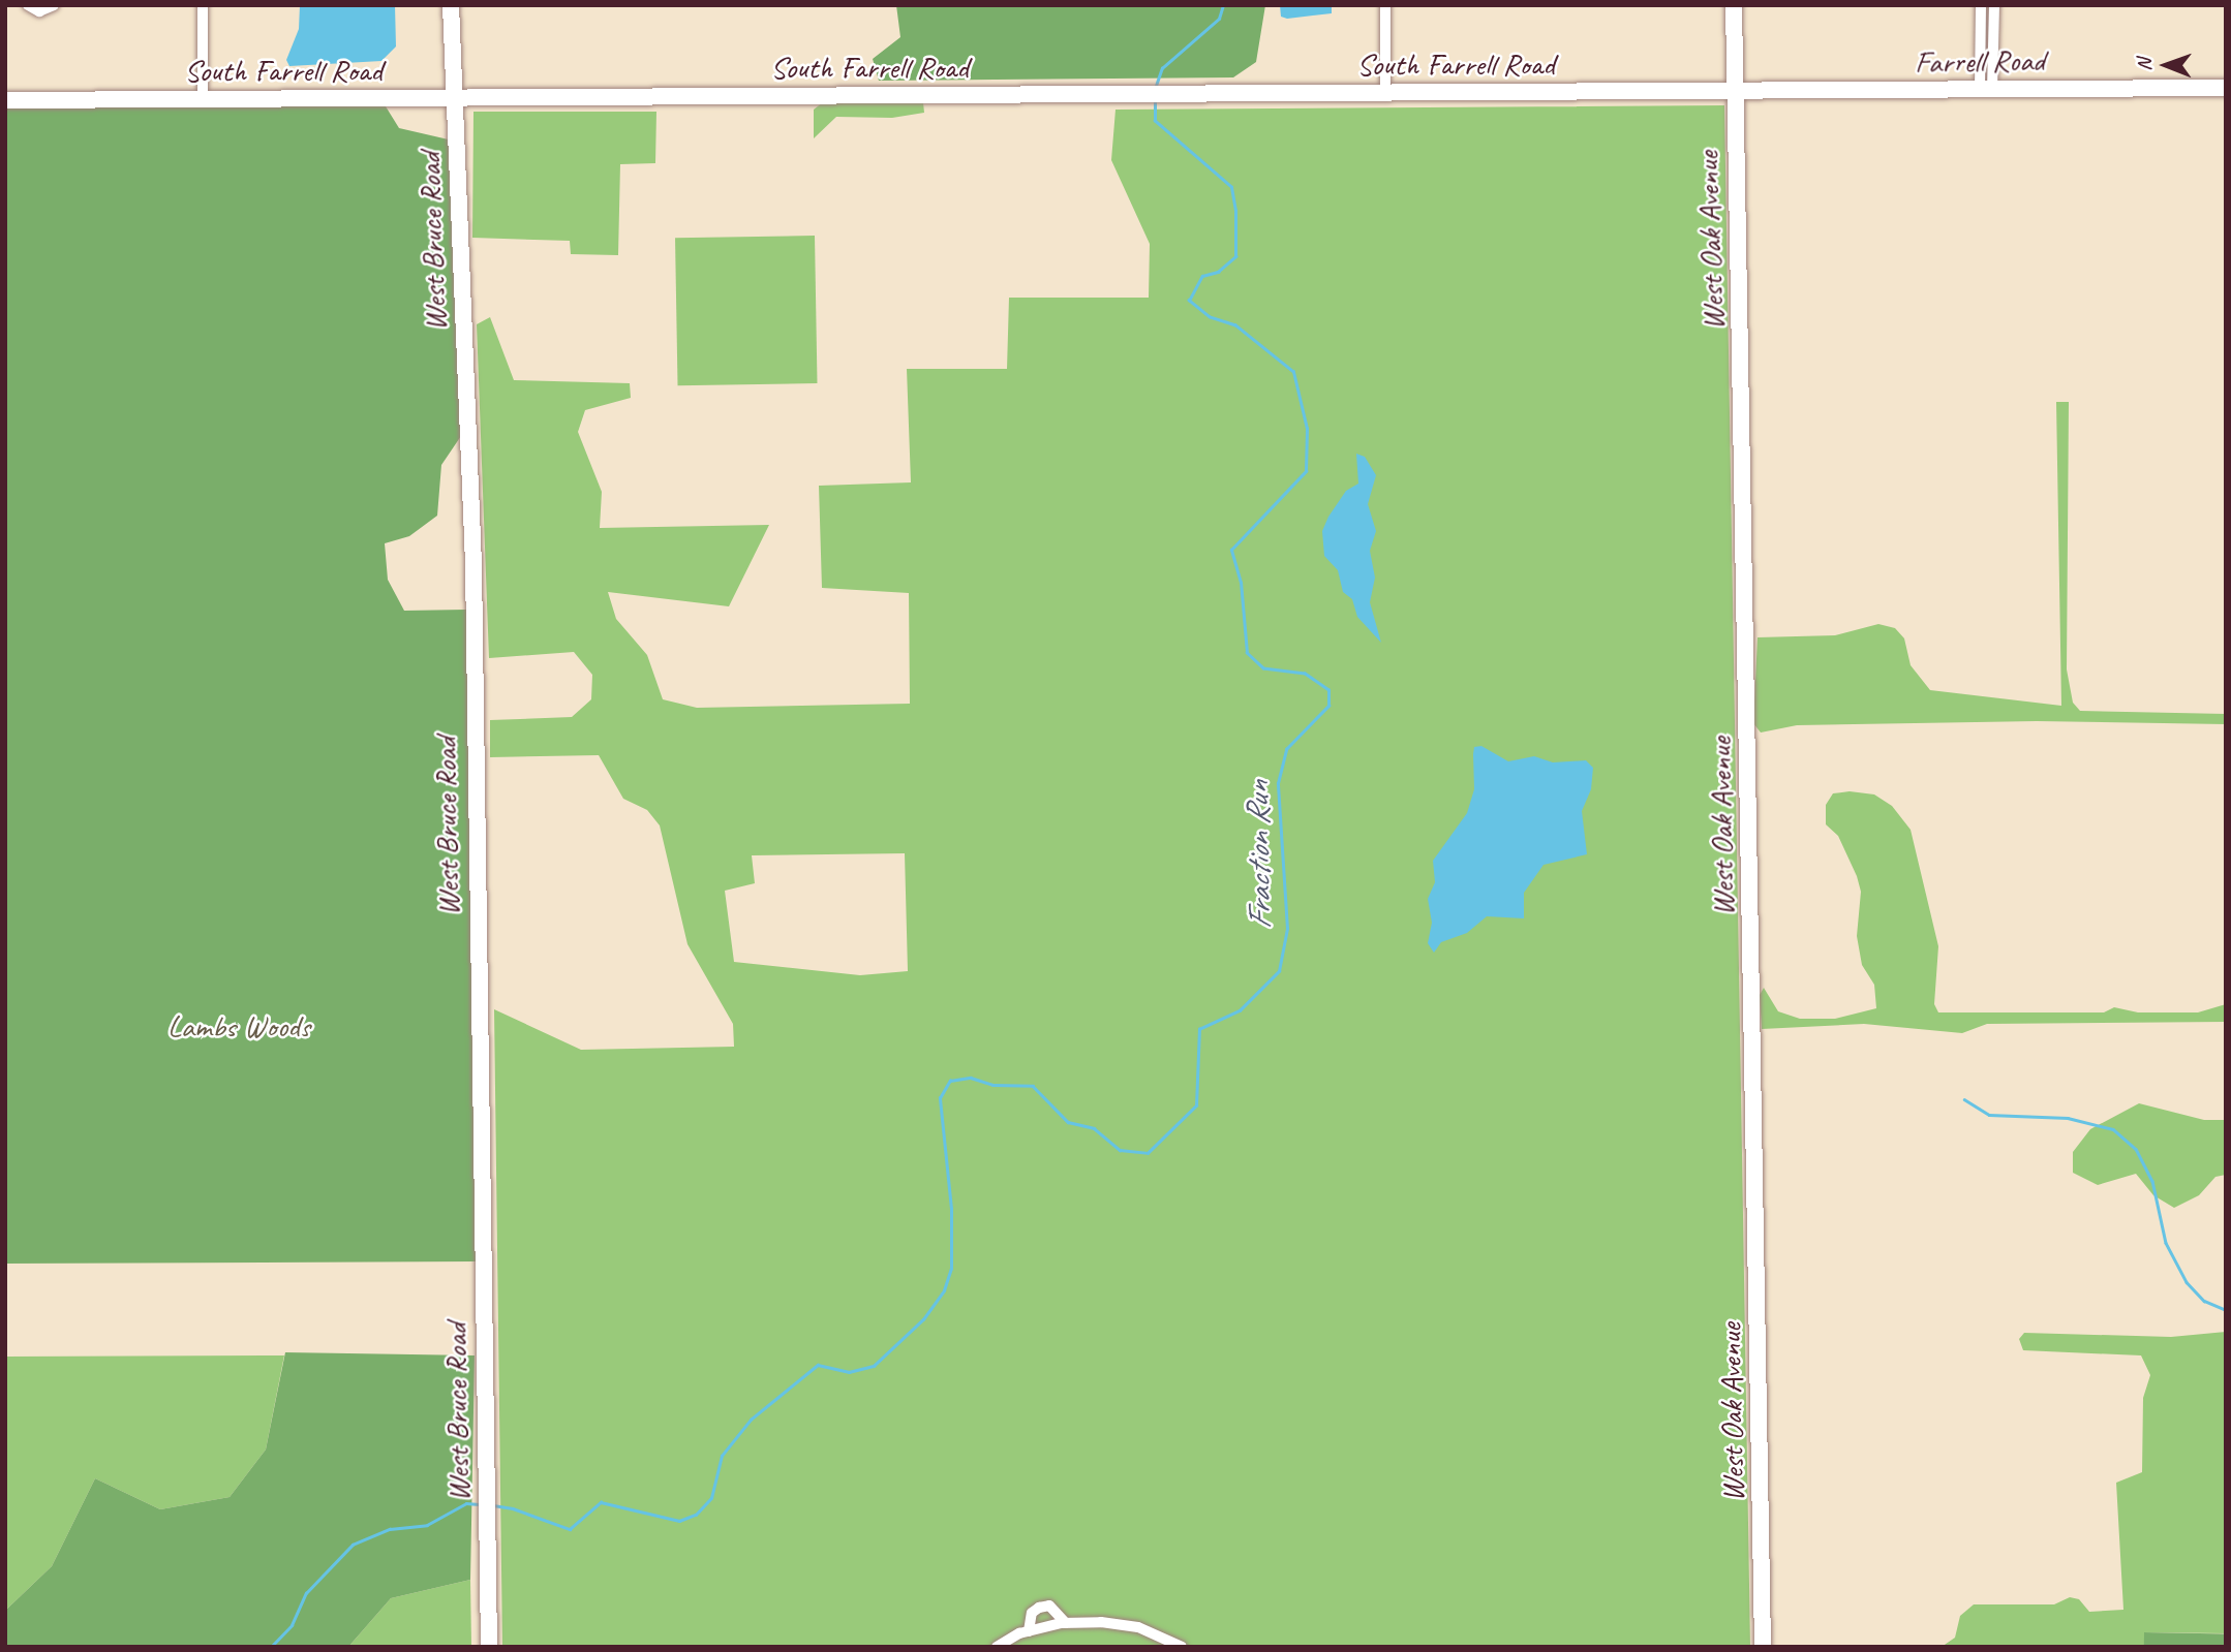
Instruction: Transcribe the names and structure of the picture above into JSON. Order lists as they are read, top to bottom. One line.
{"streets":{"street":["Farrell Road","South Farrell Road","West Oak Avenue","West Bruce Road"]},"crossings":[["Farrell Road","South Farrell Road"],["Farrell Road","West Oak Avenue"],["South Farrell Road","West Oak Avenue"],["South Farrell Road","West Bruce Road"]],"water":["Fraction Run"],"parks":["Lambs Woods"],"north":"left"}
